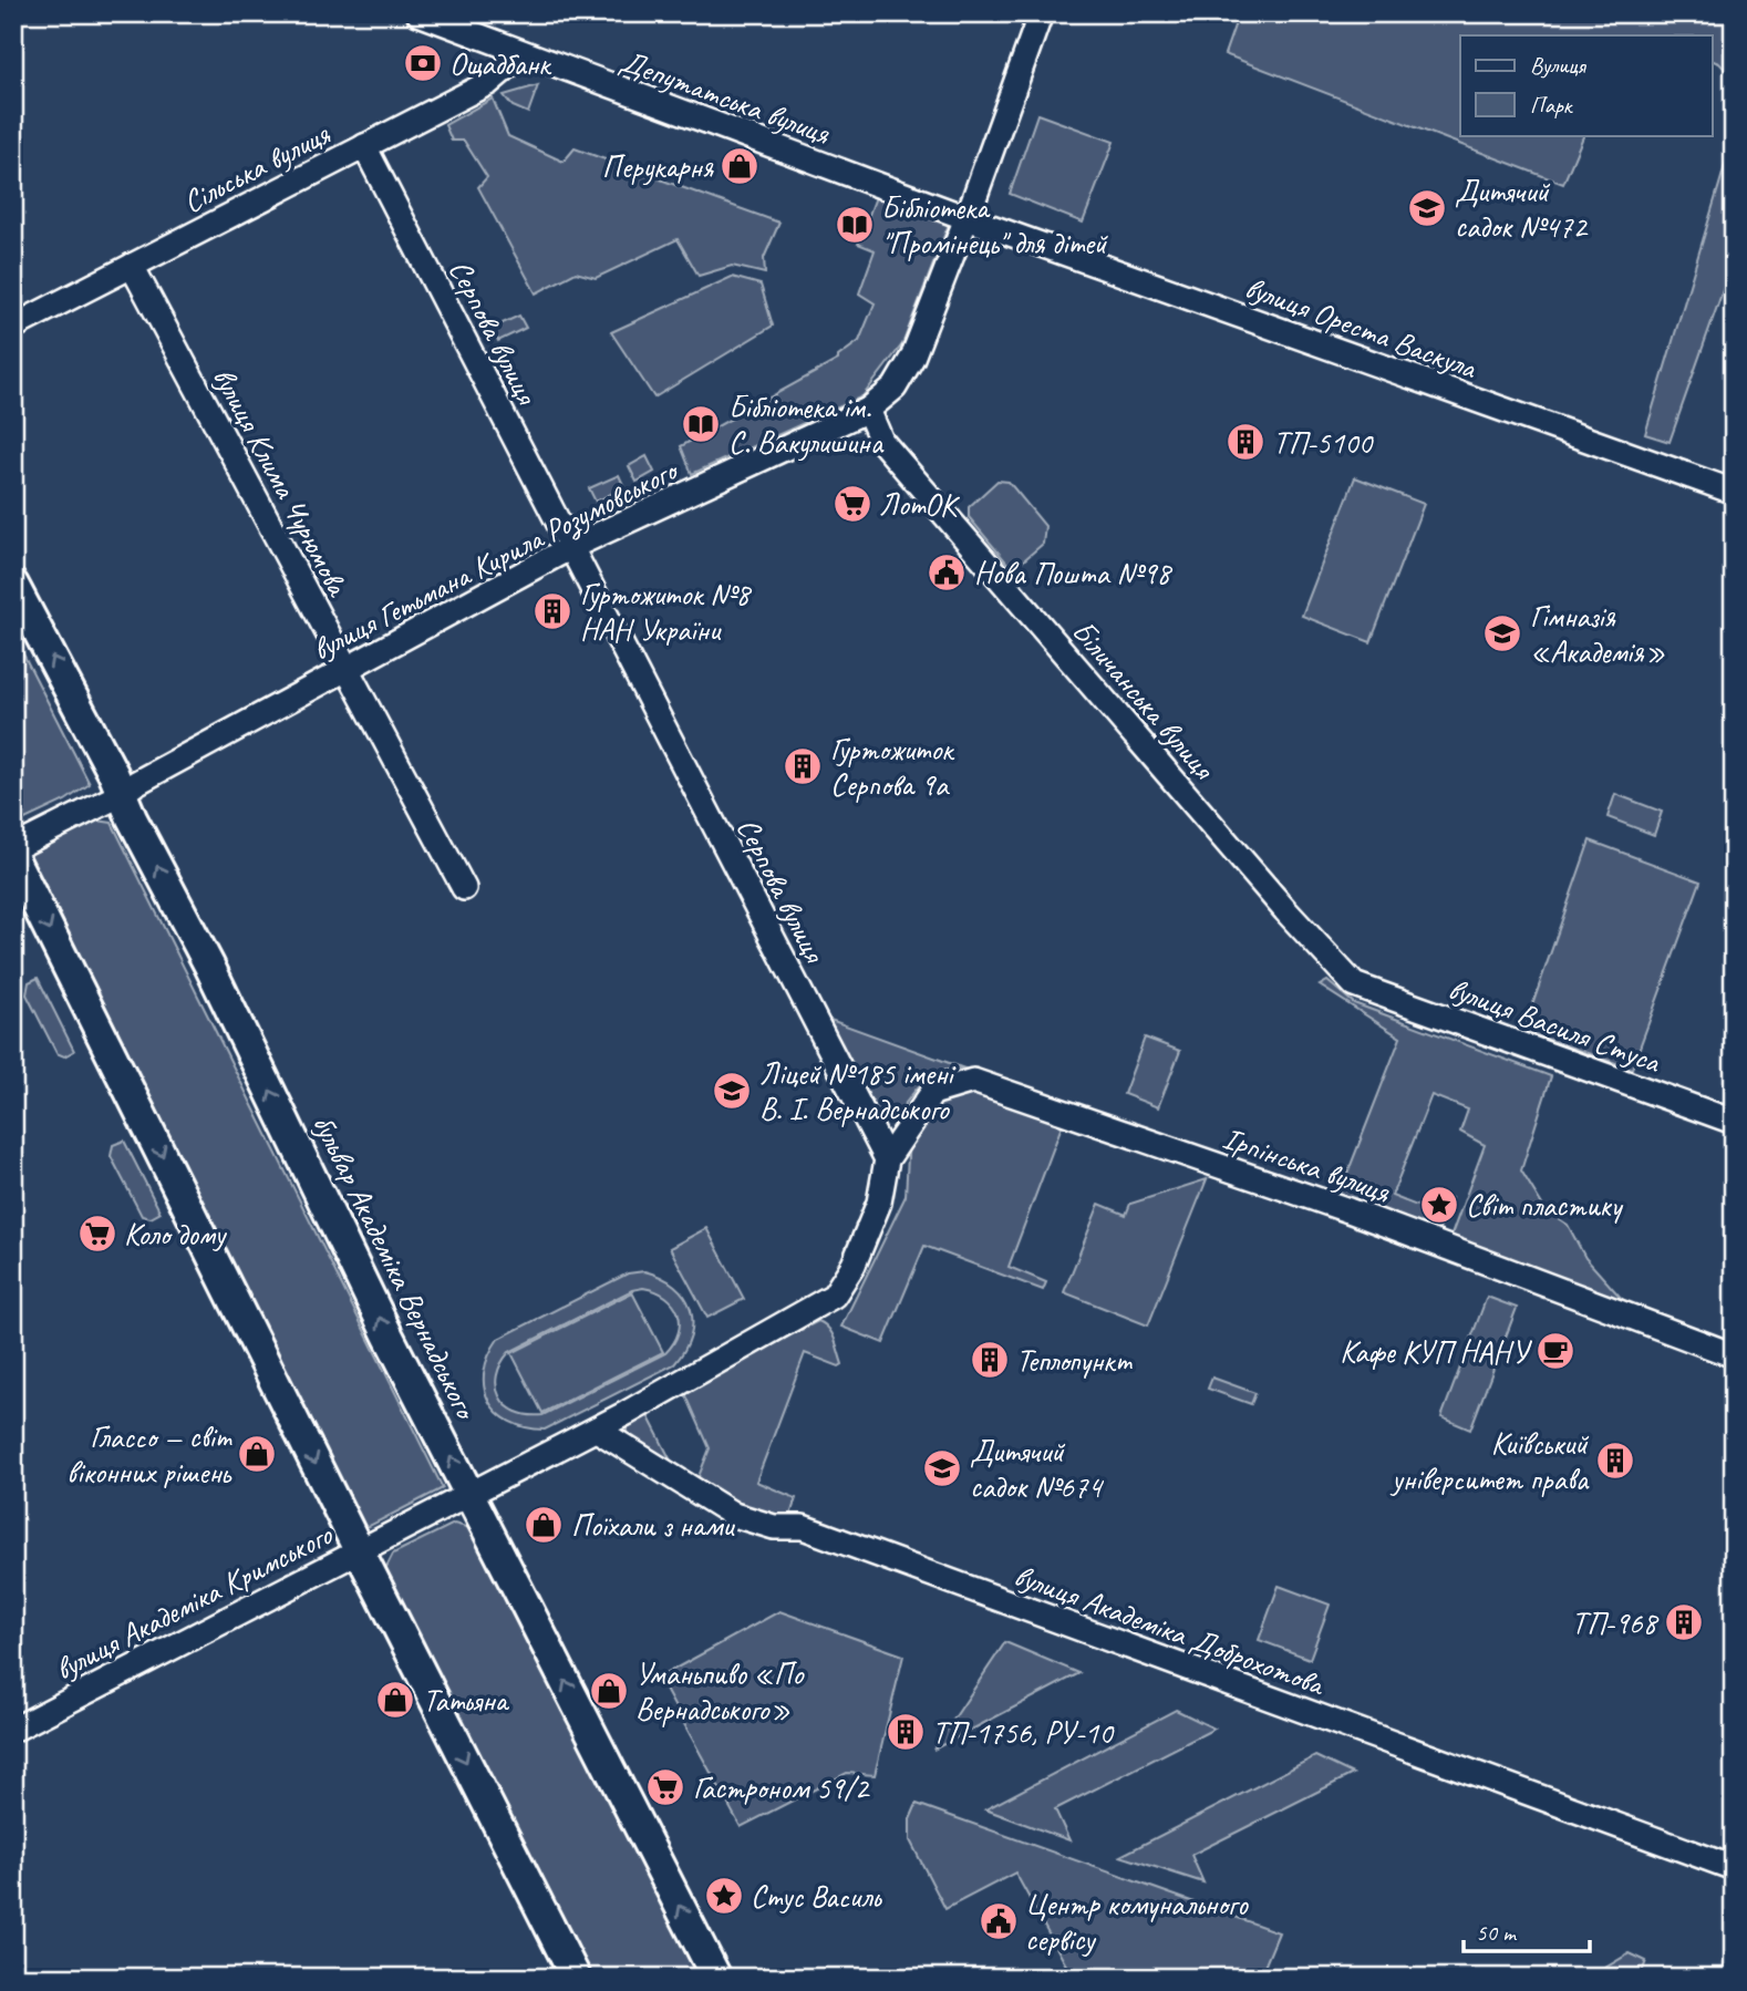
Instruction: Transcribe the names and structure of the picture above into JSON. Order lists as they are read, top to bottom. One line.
{"streets":{"main road":["бульвар Академіка Вернадського"],"street":["Депутатська вулиця","Сільська вулиця","вулиця Ореста Васкула","Серпова вулиця","вулиця Клима Чурюмова","вулиця Гетьмана Кирила Розумовського","Біличанська вулиця","вулиця Василя Стуса","Ірпінська вулиця","вулиця Академіка Кримського","вулиця Академіка Доброхотова"]},"crossings":[["Депутатська вулиця","Сільська вулиця"],["Депутатська вулиця","вулиця Ореста Васкула"],["Депутатська вулиця","вулиця Гетьмана Кирила Розумовського"],["Сільська вулиця","Серпова вулиця"],["Сільська вулиця","вулиця Клима Чурюмова"],["вулиця Ореста Васкула","вулиця Гетьмана Кирила Розумовського"],["Серпова вулиця","вулиця Гетьмана Кирила Розумовського"],["Серпова вулиця","Ірпінська вулиця"],["вулиця Клима Чурюмова","вулиця Гетьмана Кирила Розумовського"],["вулиця Гетьмана Кирила Розумовського","Біличанська вулиця"],["вулиця Гетьмана Кирила Розумовського","бульвар Академіка Вернадського"],["Біличанська вулиця","вулиця Василя Стуса"],["бульвар Академіка Вернадського","вулиця Академіка Кримського"]],"places":{"bank":["Ощадбанк"],"shop":["Перукарня","Глассо — світ віконних рішень","Поїхали з нами","Уманьпиво «По Вернадського»","Татьяна"],"school or university":["Дитячий садок №472","Гімназія «Академія»","Ліцей №185 імені В. І. Вернадського","Дитячий садок №674"],"library":["Бібліотека \"Промінець\" для дітей","Бібліотека ім. С. Вакулишина"],"building":["ТП-5100","Гуртожиток №8 НАН України","Гуртожиток Серпова 9а","Теплопункт","Київський університет права","ТП-968","ТП-1756, РУ-10"],"supermarket":["ЛотОК","Коло дому","Гастроном 59/2"],"public building":["Нова Пошта №98","Центр комунального сервісу"],"place":["Світ пластику","Стус Василь"],"cafe":["Кафе КУП НАНУ"]},"legend":["Вулиця","Парк"],"scale_bar":"50 m"}
